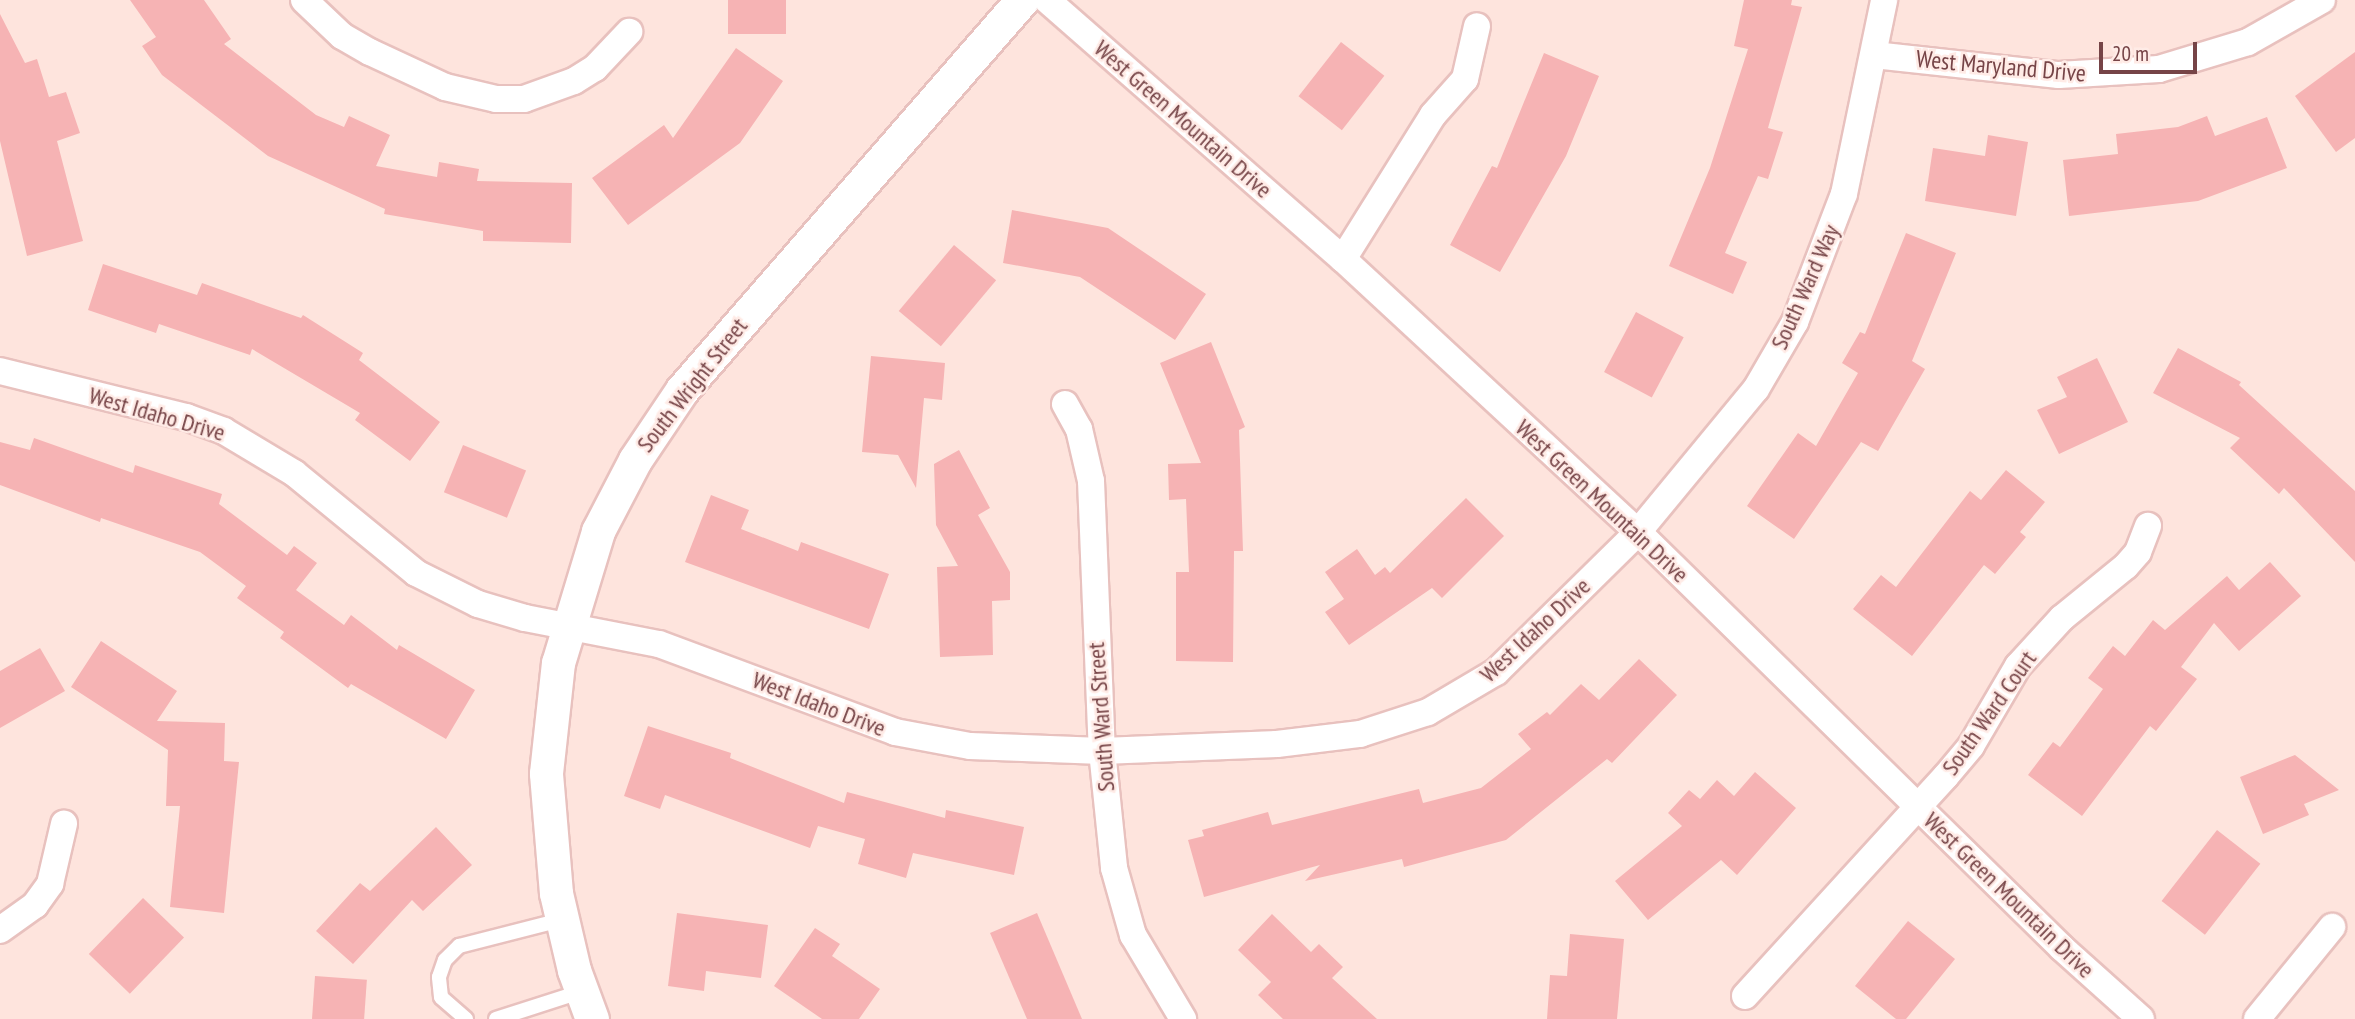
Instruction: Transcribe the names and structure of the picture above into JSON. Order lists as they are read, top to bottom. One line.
{"streets":{"street":["West Maryland Drive","West Green Mountain Drive","South Ward Way","South Wright Street","West Idaho Drive","South Ward Court","South Ward Street"]},"crossings":[["West Maryland Drive","South Ward Way"],["West Green Mountain Drive","South Ward Way"],["West Green Mountain Drive","West Idaho Drive"],["West Green Mountain Drive","South Ward Court"],["South Ward Way","West Idaho Drive"],["South Wright Street","West Idaho Drive"],["West Idaho Drive","South Ward Street"]],"scale_bar":"20 m"}
